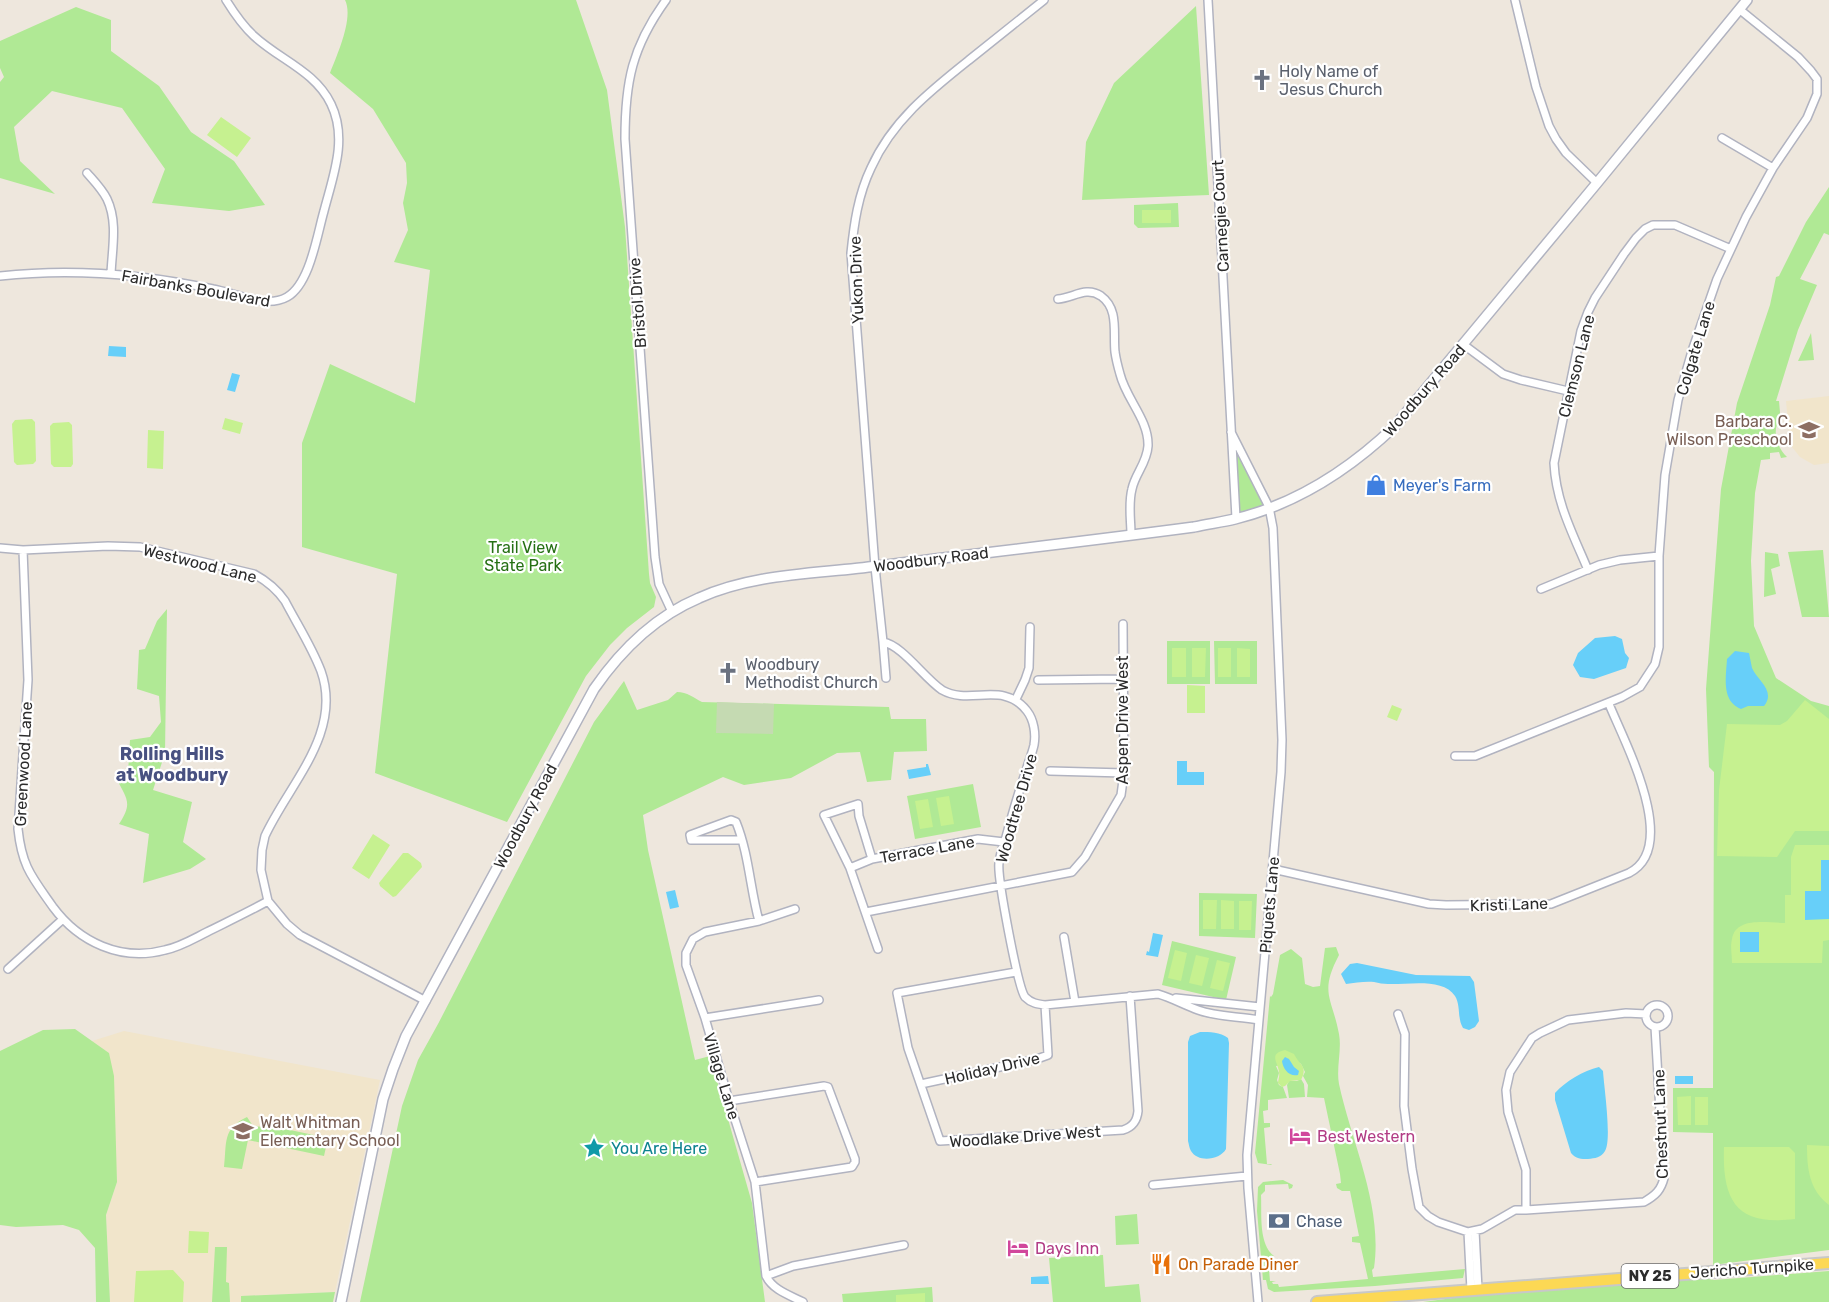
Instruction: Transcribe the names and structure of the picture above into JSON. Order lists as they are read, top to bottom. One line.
{"streets":{"main road":["Woodbury Road","Jericho Turnpike","NY 25"],"street":["Carnegie Court","Yukon Drive","Fairbanks Boulevard","Bristol Drive","Colgate Lane","Clemson Lane","Westwood Lane","Aspen Drive West","Greenwood Lane","Woodtree Drive","Terrace Lane","Kristi Lane","Piquets Lane","Holiday Drive","Village Lane","Chestnut Lane","Woodlake Drive West"]},"crossings":[["Carnegie Court","Woodbury Road"],["Carnegie Court","Piquets Lane"],["Yukon Drive","Woodbury Road"],["Bristol Drive","Woodbury Road"],["Colgate Lane","Clemson Lane"],["Colgate Lane","Woodbury Road"],["Colgate Lane","Kristi Lane"],["Woodbury Road","Westwood Lane"],["Woodbury Road","Piquets Lane"],["Westwood Lane","Greenwood Lane"],["Aspen Drive West","Woodtree Drive"],["Woodtree Drive","Terrace Lane"],["Woodtree Drive","Holiday Drive"],["Woodtree Drive","Woodlake Drive West"],["Kristi Lane","Piquets Lane"],["Holiday Drive","Woodlake Drive West"]],"districts":["Rolling Hills at Woodbury"],"parks":["Trail View State Park"],"places":{"church":["Holy Name of Jesus Church","Woodbury Methodist Church"],"school or university":["Barbara C. Wilson Preschool","Walt Whitman Elementary School"],"shop":["Meyer's Farm"],"hotel":["Best Western","Days Inn"],"place":["You Are Here"],"bank":["Chase"],"restaurant":["On Parade Diner"]}}
